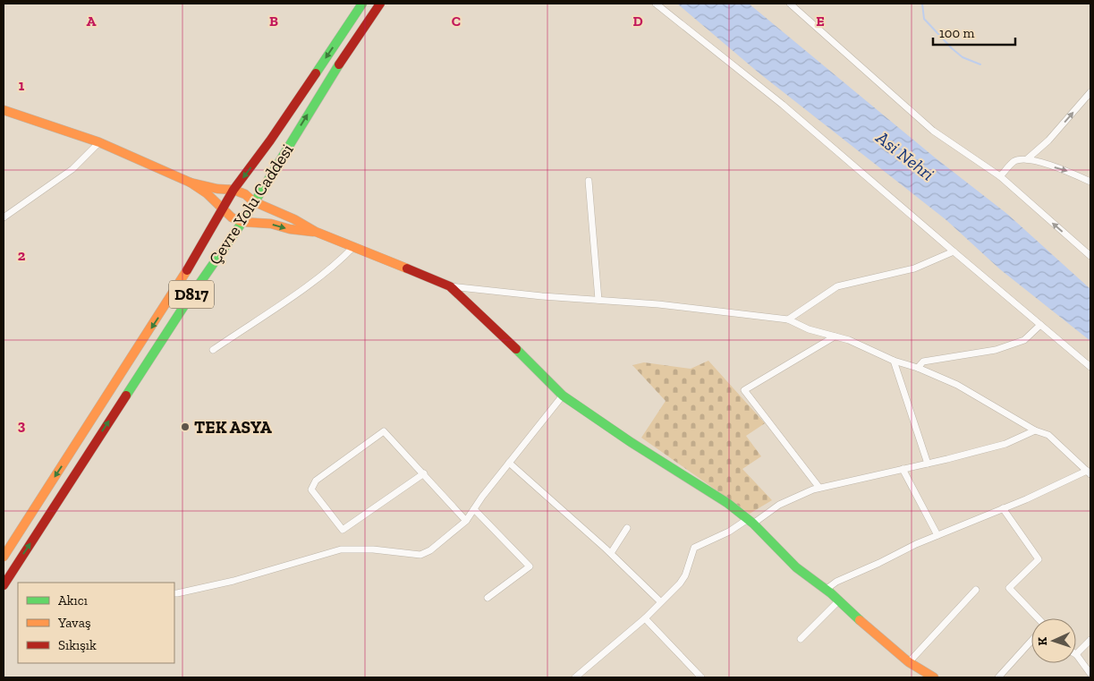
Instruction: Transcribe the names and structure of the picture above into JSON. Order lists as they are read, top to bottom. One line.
{"streets":{"main road":["Çevre Yolu Caddesi","D817"]},"water":["Asi Nehri"],"places":["TEK ASYA"],"legend":["Akıcı","Yavaş","Sıkışık"],"scale_bar":"100 m","north":"left","grid":{"columns":["A","B","C","D","E"],"rows":["1","2","3"]}}
